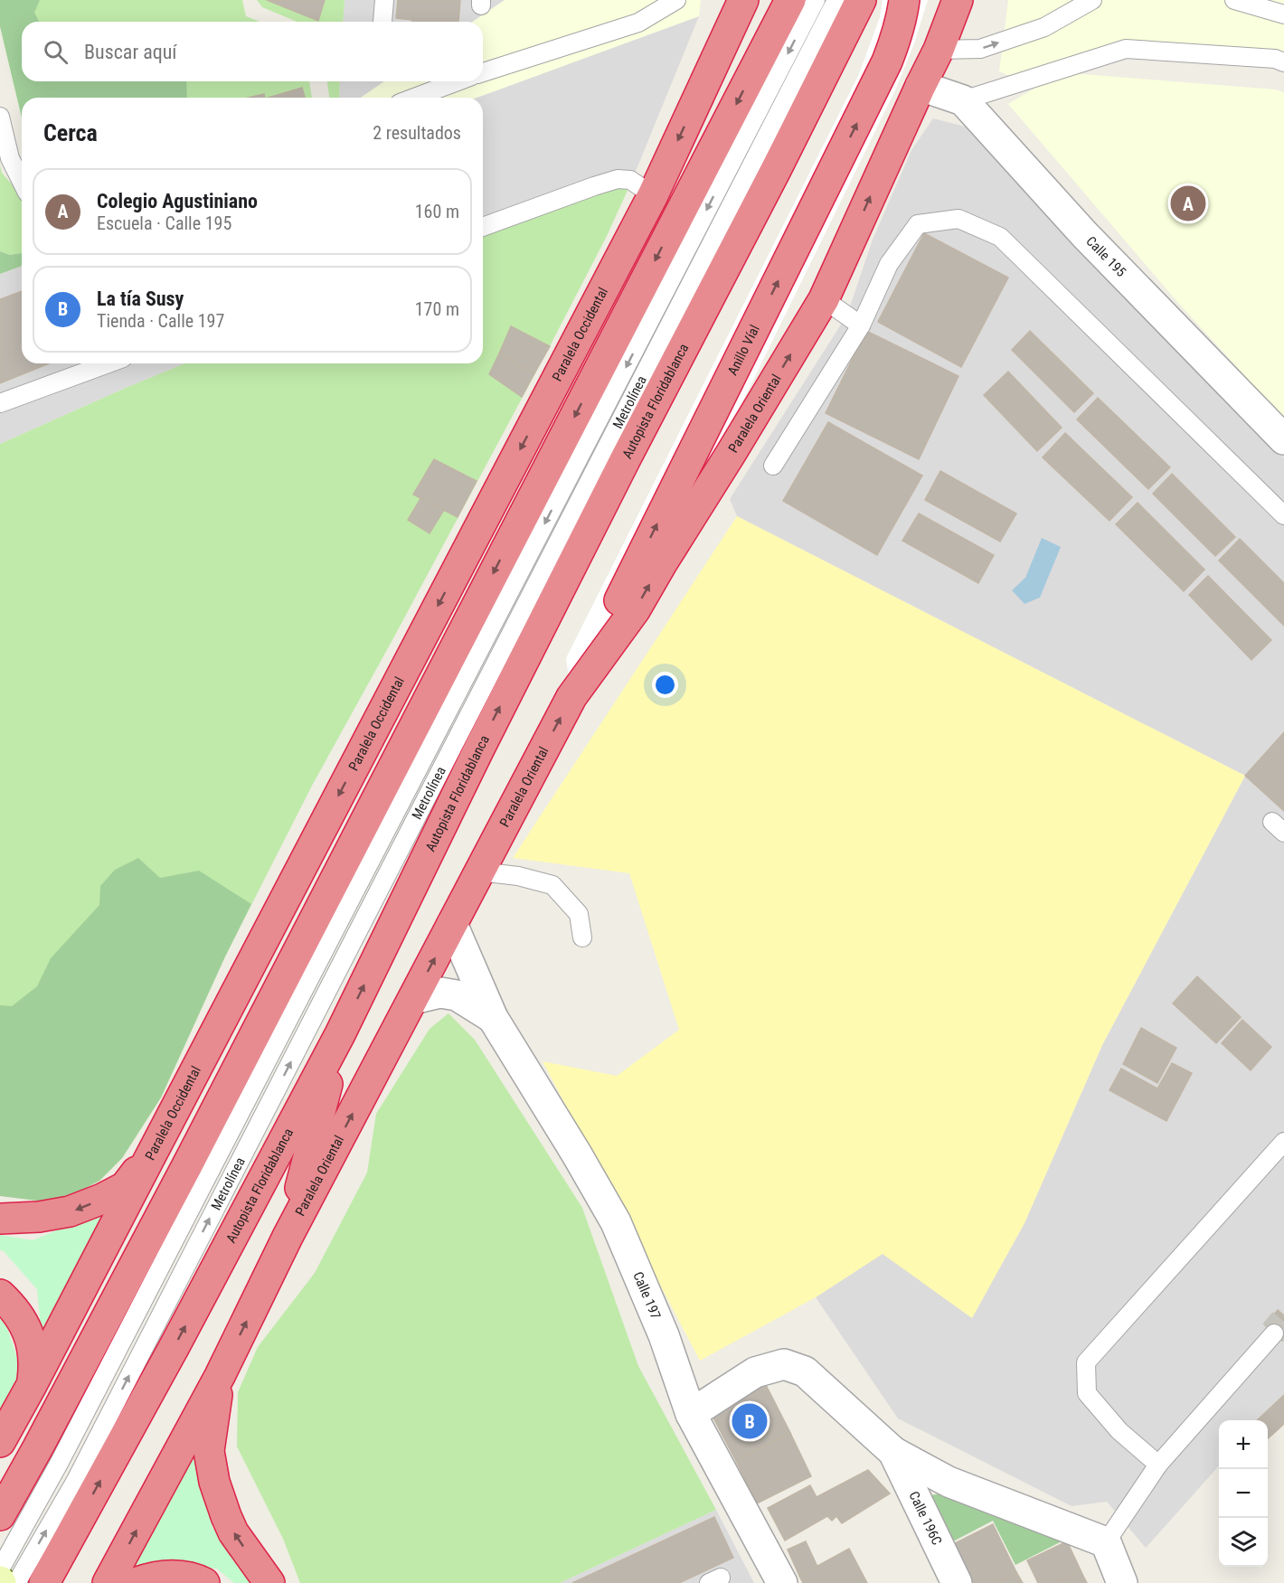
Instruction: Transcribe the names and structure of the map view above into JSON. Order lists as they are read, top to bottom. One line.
{"streets":{"highway":["Paralela Occidental","Anillo Víal","Autopista Floridablanca","Paralela Oriental"],"street":["Calle 195","Calle 197","Calle 196C"],"lane":["Metrolínea"]},"crossings":[["Calle 195","Paralela Oriental"],["Anillo Víal","Paralela Oriental"],["Paralela Oriental","Calle 197"],["Calle 197","Calle 196C"]],"page":{"search":"Buscar aquí","heading":["Cerca","2 resultados"],"list":[{"mark":"A","name":"Colegio Agustiniano","note":"Escuela · Calle 195","value":"160 m"},{"mark":"B","name":"La tía Susy","note":"Tienda · Calle 197","value":"170 m"}],"pins":["A","B"],"map_buttons":["+","−"]}}
